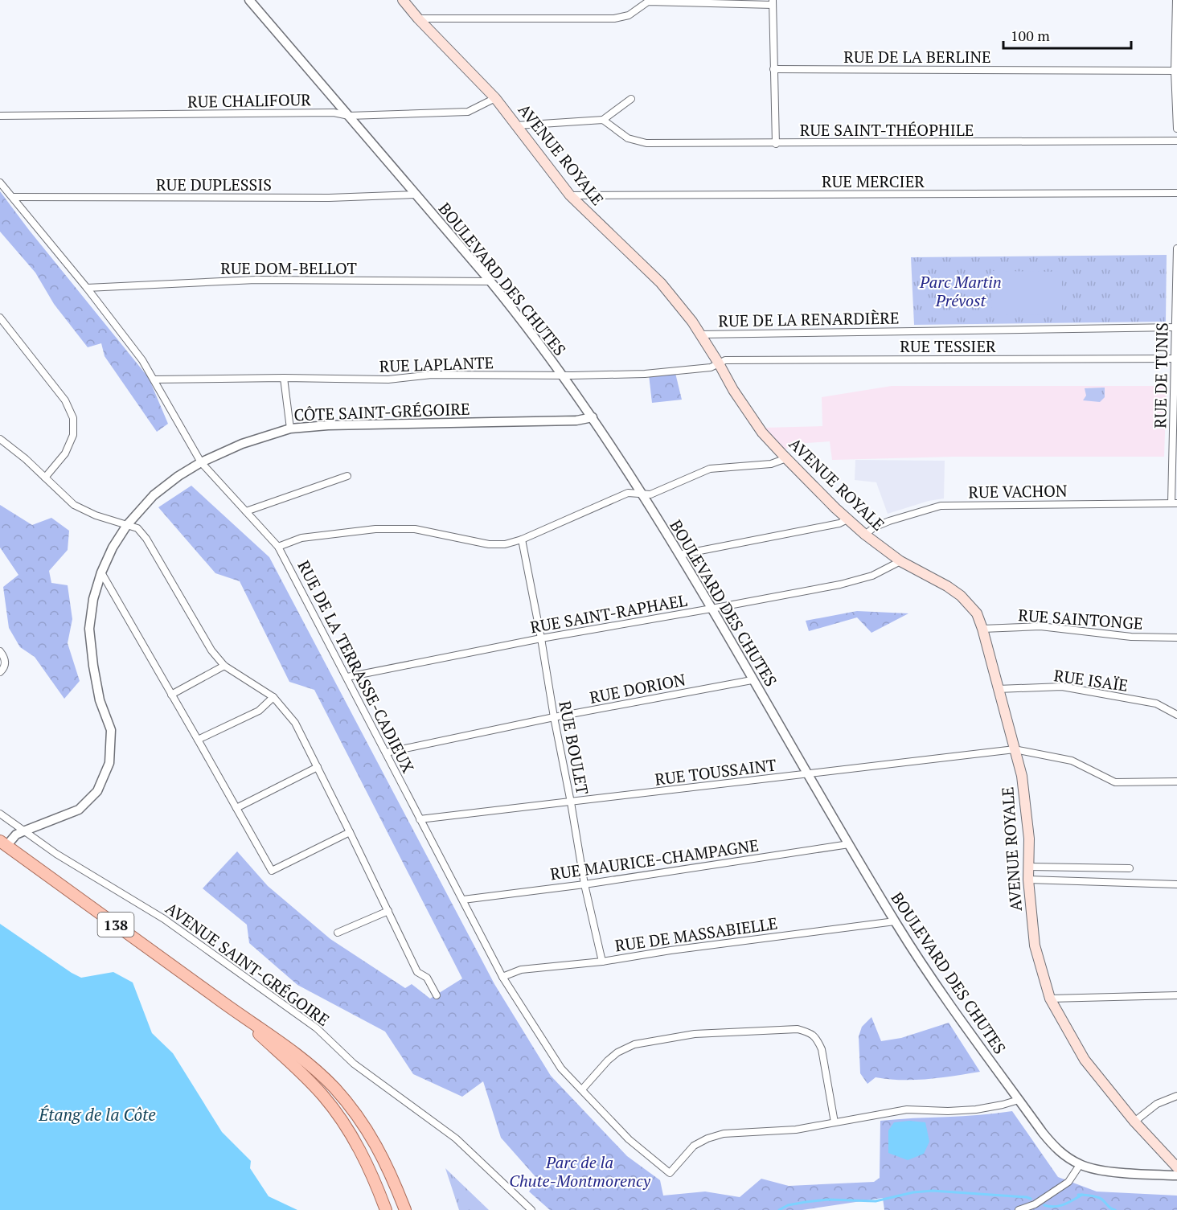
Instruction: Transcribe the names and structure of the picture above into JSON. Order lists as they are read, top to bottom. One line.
{"streets":{"main road":["AVENUE ROYALE","138"],"street":["RUE DE LA BERLINE","RUE CHALIFOUR","RUE SAINT-THÉOPHILE","RUE MERCIER","RUE DUPLESSIS","RUE DOM-BELLOT","BOULEVARD DES CHUTES","RUE DE LA RENARDIÈRE","RUE TESSIER","RUE LAPLANTE","RUE DE TUNIS","CÔTE SAINT-GRÉGOIRE","RUE VACHON","RUE SAINT-RAPHAEL","RUE SAINTONGE","RUE DE LA TERRASSE-CADIEUX","RUE ISAÏE","RUE DORION","RUE BOULET","RUE TOUSSAINT","RUE MAURICE-CHAMPAGNE","RUE DE MASSABIELLE","AVENUE SAINT-GRÉGOIRE"]},"crossings":[["RUE CHALIFOUR","AVENUE ROYALE"],["RUE CHALIFOUR","BOULEVARD DES CHUTES"],["AVENUE ROYALE","RUE MERCIER"],["AVENUE ROYALE","RUE DE LA RENARDIÈRE"],["AVENUE ROYALE","RUE TESSIER"],["AVENUE ROYALE","RUE LAPLANTE"],["AVENUE ROYALE","RUE VACHON"],["AVENUE ROYALE","RUE SAINT-RAPHAEL"],["AVENUE ROYALE","RUE SAINTONGE"],["AVENUE ROYALE","RUE ISAÏE"],["AVENUE ROYALE","RUE TOUSSAINT"],["RUE DUPLESSIS","BOULEVARD DES CHUTES"],["RUE DUPLESSIS","RUE DE LA TERRASSE-CADIEUX"],["RUE DOM-BELLOT","BOULEVARD DES CHUTES"],["RUE DOM-BELLOT","RUE DE LA TERRASSE-CADIEUX"],["BOULEVARD DES CHUTES","RUE LAPLANTE"],["BOULEVARD DES CHUTES","CÔTE SAINT-GRÉGOIRE"],["BOULEVARD DES CHUTES","RUE SAINT-RAPHAEL"],["BOULEVARD DES CHUTES","RUE DORION"],["BOULEVARD DES CHUTES","RUE TOUSSAINT"],["BOULEVARD DES CHUTES","RUE MAURICE-CHAMPAGNE"],["BOULEVARD DES CHUTES","RUE DE MASSABIELLE"],["RUE DE LA RENARDIÈRE","RUE DE TUNIS"],["RUE TESSIER","RUE LAPLANTE"],["RUE TESSIER","RUE DE TUNIS"],["RUE LAPLANTE","RUE DE LA TERRASSE-CADIEUX"],["RUE DE TUNIS","RUE VACHON"],["CÔTE SAINT-GRÉGOIRE","RUE DE LA TERRASSE-CADIEUX"],["CÔTE SAINT-GRÉGOIRE","138"],["CÔTE SAINT-GRÉGOIRE","AVENUE SAINT-GRÉGOIRE"],["RUE SAINT-RAPHAEL","RUE DE LA TERRASSE-CADIEUX"],["RUE SAINT-RAPHAEL","RUE BOULET"],["RUE DE LA TERRASSE-CADIEUX","RUE DORION"],["RUE DE LA TERRASSE-CADIEUX","RUE TOUSSAINT"],["RUE DE LA TERRASSE-CADIEUX","RUE MAURICE-CHAMPAGNE"],["RUE DE LA TERRASSE-CADIEUX","RUE DE MASSABIELLE"],["RUE DORION","RUE BOULET"],["RUE BOULET","RUE TOUSSAINT"],["RUE BOULET","RUE MAURICE-CHAMPAGNE"],["RUE BOULET","RUE DE MASSABIELLE"]],"water":["Étang de la Côte"],"parks":["Parc Martin Prévost","Parc de la Chute-Montmorency"],"scale_bar":"100 m"}
